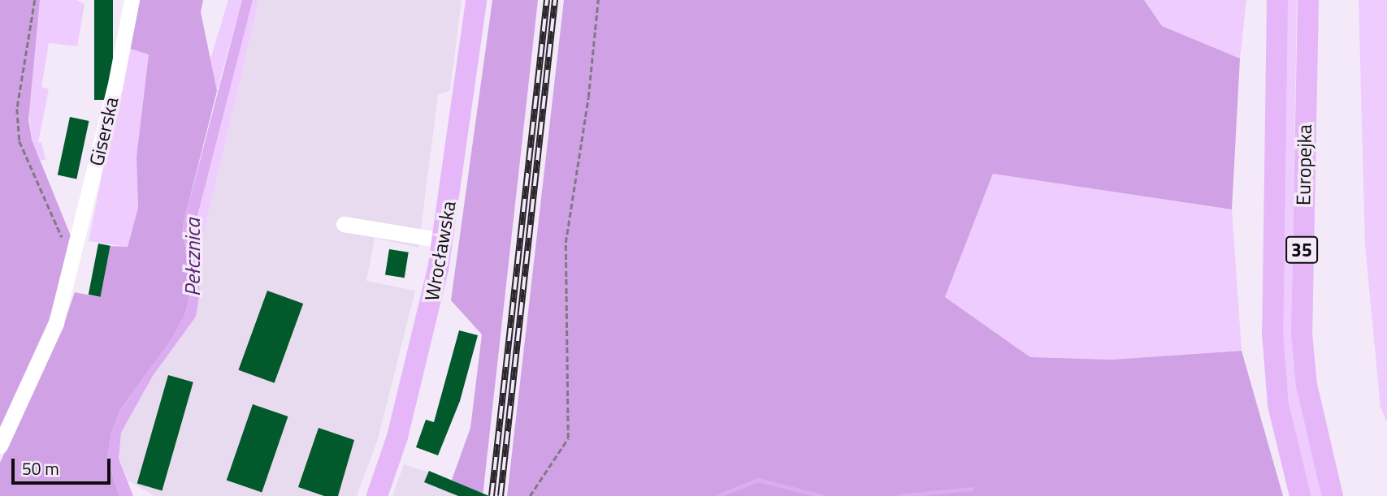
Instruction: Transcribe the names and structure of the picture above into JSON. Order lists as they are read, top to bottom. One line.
{"streets":{"main road":["Europejka","35","Wrocławska"],"street":["Giserska"]},"water":["Pełcznica"],"scale_bar":"50 m"}
